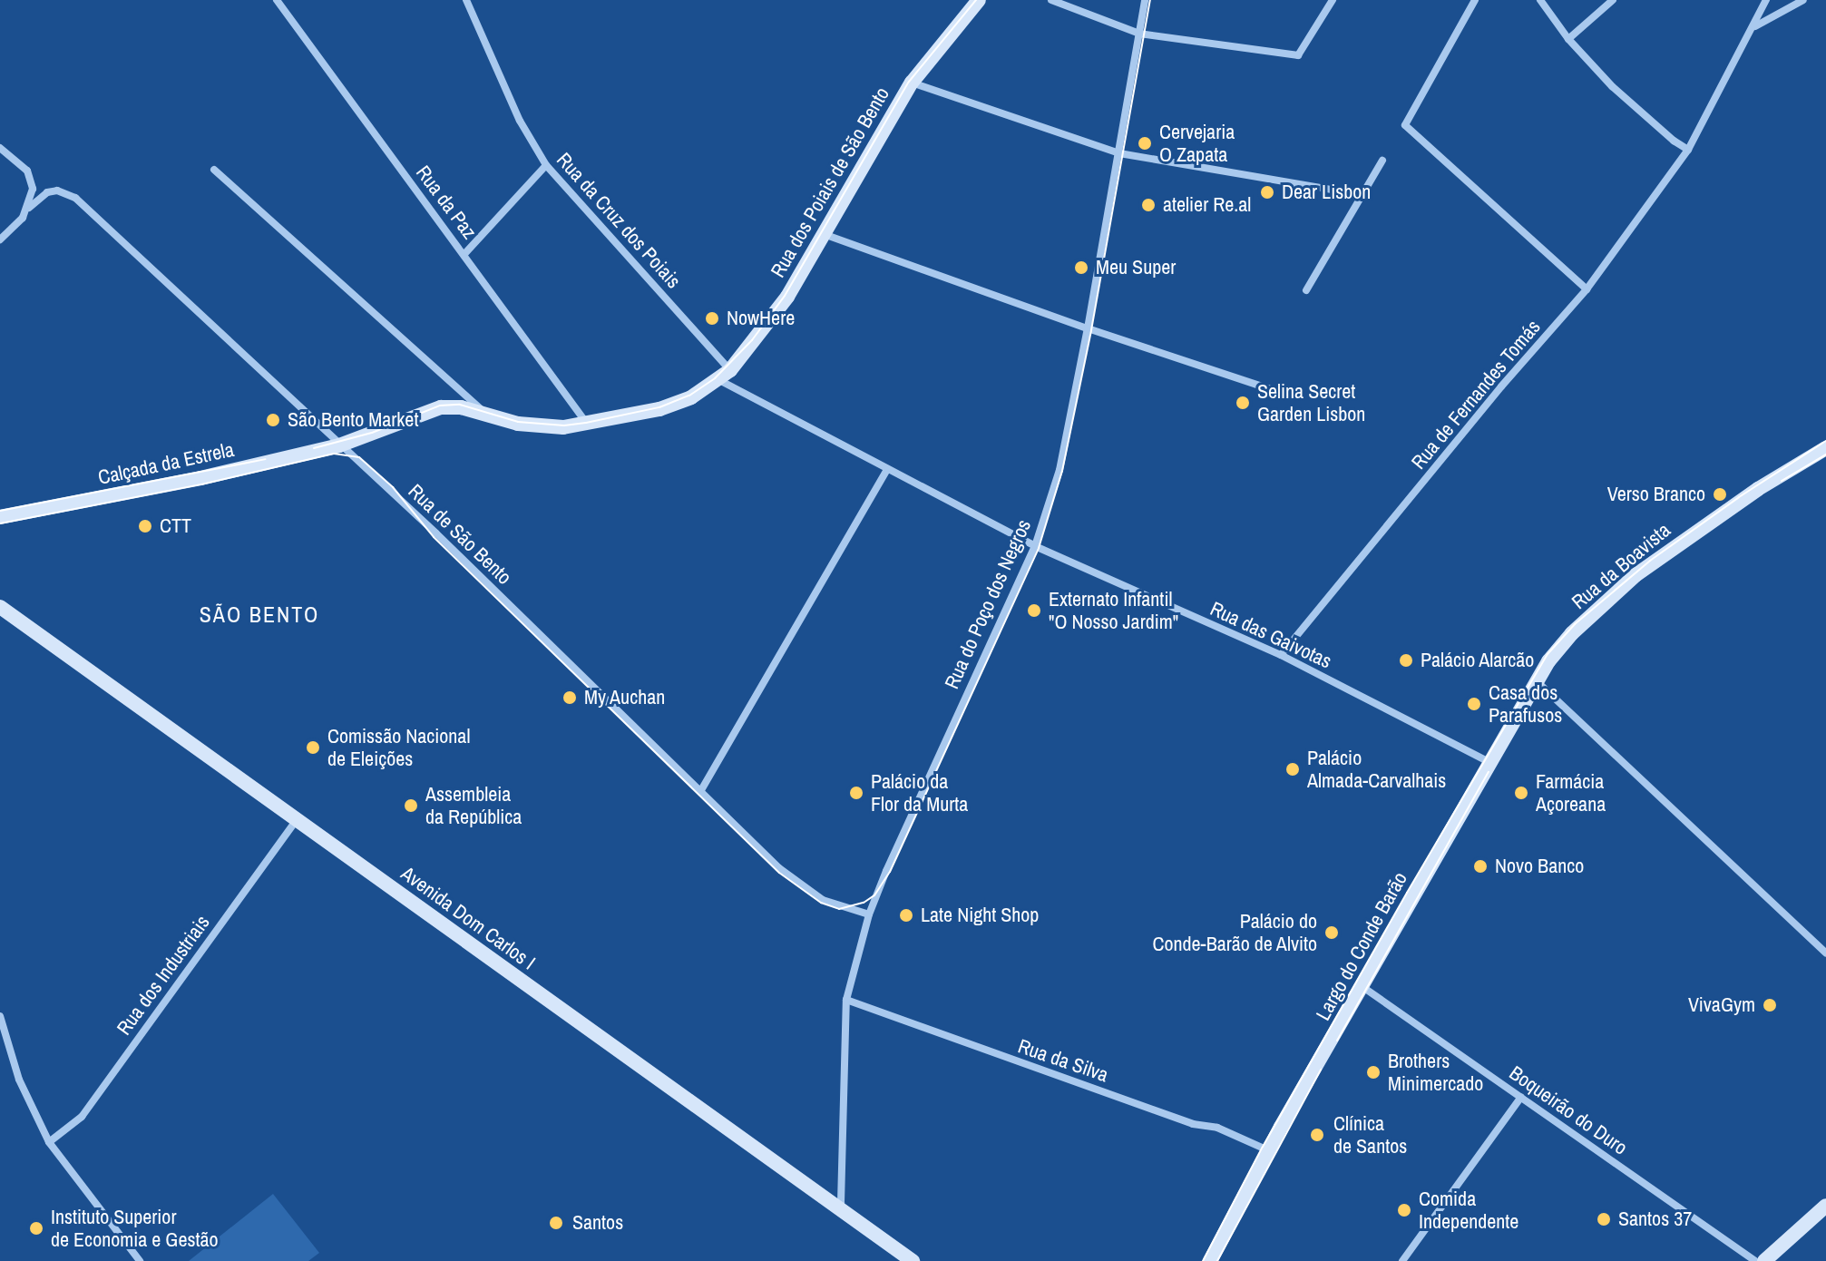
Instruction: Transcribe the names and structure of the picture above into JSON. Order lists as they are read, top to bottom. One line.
{"streets":{"street":["Rua dos Poiais de São Bento","Rua da Paz","Rua da Cruz dos Poiais","Rua de Fernandes Tomás","Calçada da Estrela","Rua de São Bento","Rua da Boavista","Rua do Poço dos Negros","Rua das Gaivotas","Avenida Dom Carlos I","Largo do Conde Barão","Rua dos Industriais","Rua da Silva","Boqueirão do Duro"]},"crossings":[["Rua dos Poiais de São Bento","Rua da Paz"],["Rua dos Poiais de São Bento","Rua da Cruz dos Poiais"],["Rua dos Poiais de São Bento","Calçada da Estrela"],["Rua dos Poiais de São Bento","Rua de São Bento"],["Rua da Cruz dos Poiais","Rua das Gaivotas"],["Rua de Fernandes Tomás","Rua das Gaivotas"],["Calçada da Estrela","Rua de São Bento"],["Rua de São Bento","Rua do Poço dos Negros"],["Rua da Boavista","Rua das Gaivotas"],["Rua da Boavista","Largo do Conde Barão"],["Rua do Poço dos Negros","Rua das Gaivotas"],["Rua do Poço dos Negros","Avenida Dom Carlos I"],["Rua do Poço dos Negros","Rua da Silva"],["Rua das Gaivotas","Largo do Conde Barão"],["Avenida Dom Carlos I","Rua dos Industriais"],["Largo do Conde Barão","Rua da Silva"],["Largo do Conde Barão","Boqueirão do Duro"]],"districts":["SÃO BENTO"],"places":["Cervejaria O Zapata","Dear Lisbon","atelier Re.al","Meu Super","NowHere","Selina Secret Garden Lisbon","São Bento Market","Verso Branco","CTT","Externato Infantil \"O Nosso Jardim\"","Palácio Alarcão","My Auchan","Casa dos Parafusos","Comissão Nacional de Eleições","Palácio Almada-Carvalhais","Palácio da Flor da Murta","Farmácia Açoreana","Assembleia da República","Novo Banco","Late Night Shop","Palácio do Conde-Barão de Alvito","VivaGym","Brothers Minimercado","Clínica de Santos","Comida Independente","Santos 37","Santos","Instituto Superior de Economia e Gestão"]}
